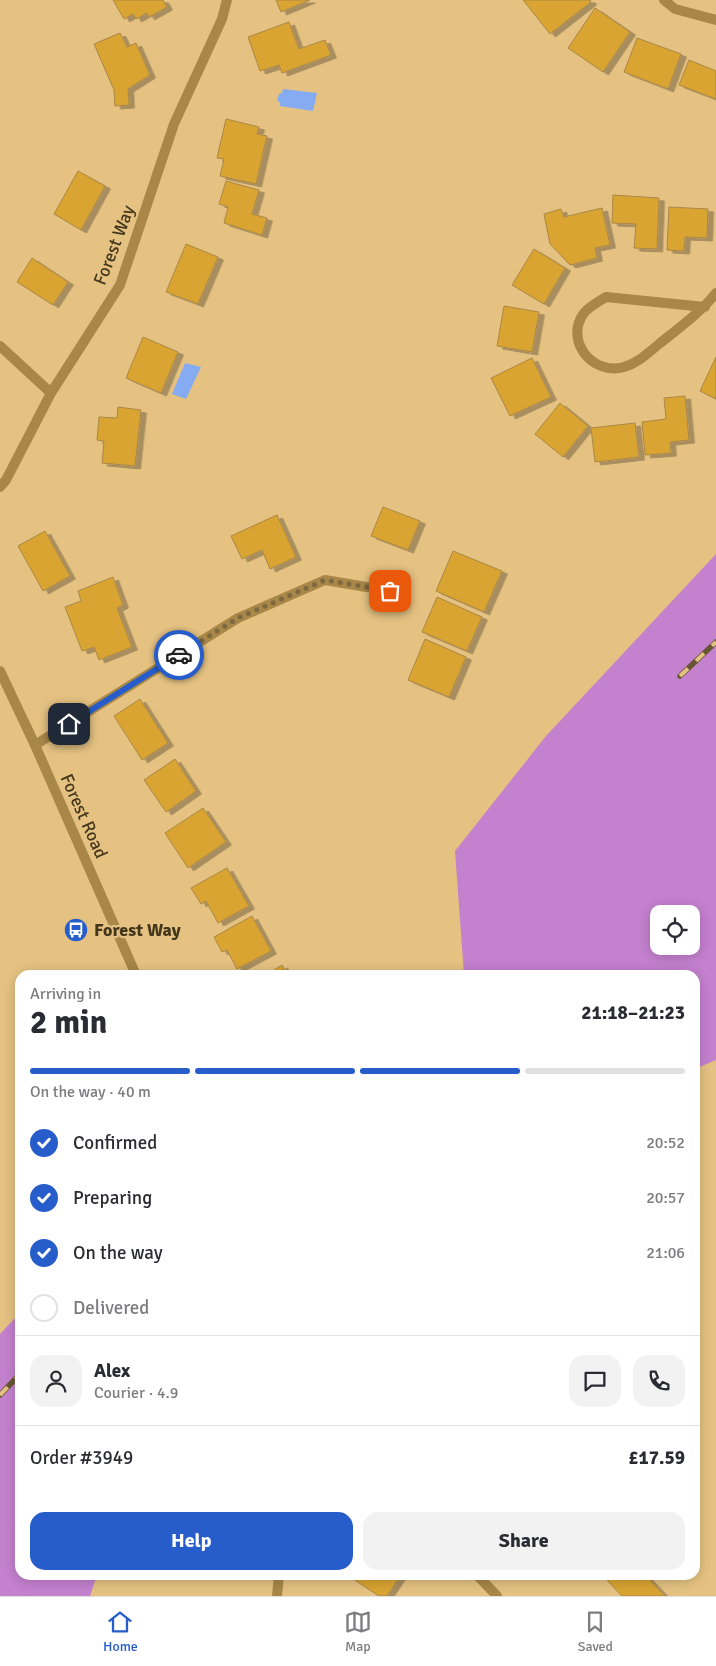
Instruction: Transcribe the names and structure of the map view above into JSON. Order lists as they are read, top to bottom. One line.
{"streets":{"street":["Forest Way","Forest Road"]},"places":{"bus stop":["Forest Way"]},"page":{"heading":["2 min","Arriving in","21:18–21:23"],"panel":["Alex","Courier · 4.9","Order #3949","£17.59"],"bar":"On the way · 40 m","list":[["Confirmed","20:52"],["Preparing","20:57"],["On the way","21:06"],"Delivered"],"buttons":["Help","Share"],"tabs":["Home","Map","Saved"]}}
